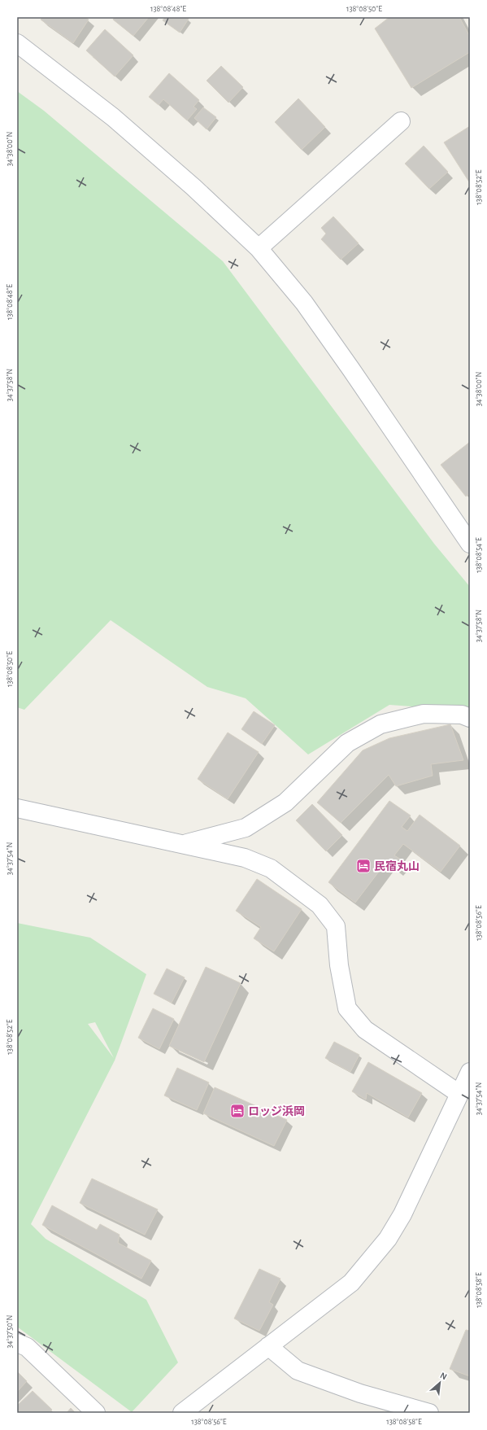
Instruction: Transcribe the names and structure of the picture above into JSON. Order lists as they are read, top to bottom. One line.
{"places":{"hotel":["民宿丸山","ロッジ浜岡"]},"north":"top right","coordinates":["138°08'48\"E","138°08'50\"E","34°38'00\"N","138°08'52\"E","34°37'58\"N","138°08'54\"E","34°37'54\"N","138°08'56\"E","138°08'58\"E","34°37'50\"N"]}
